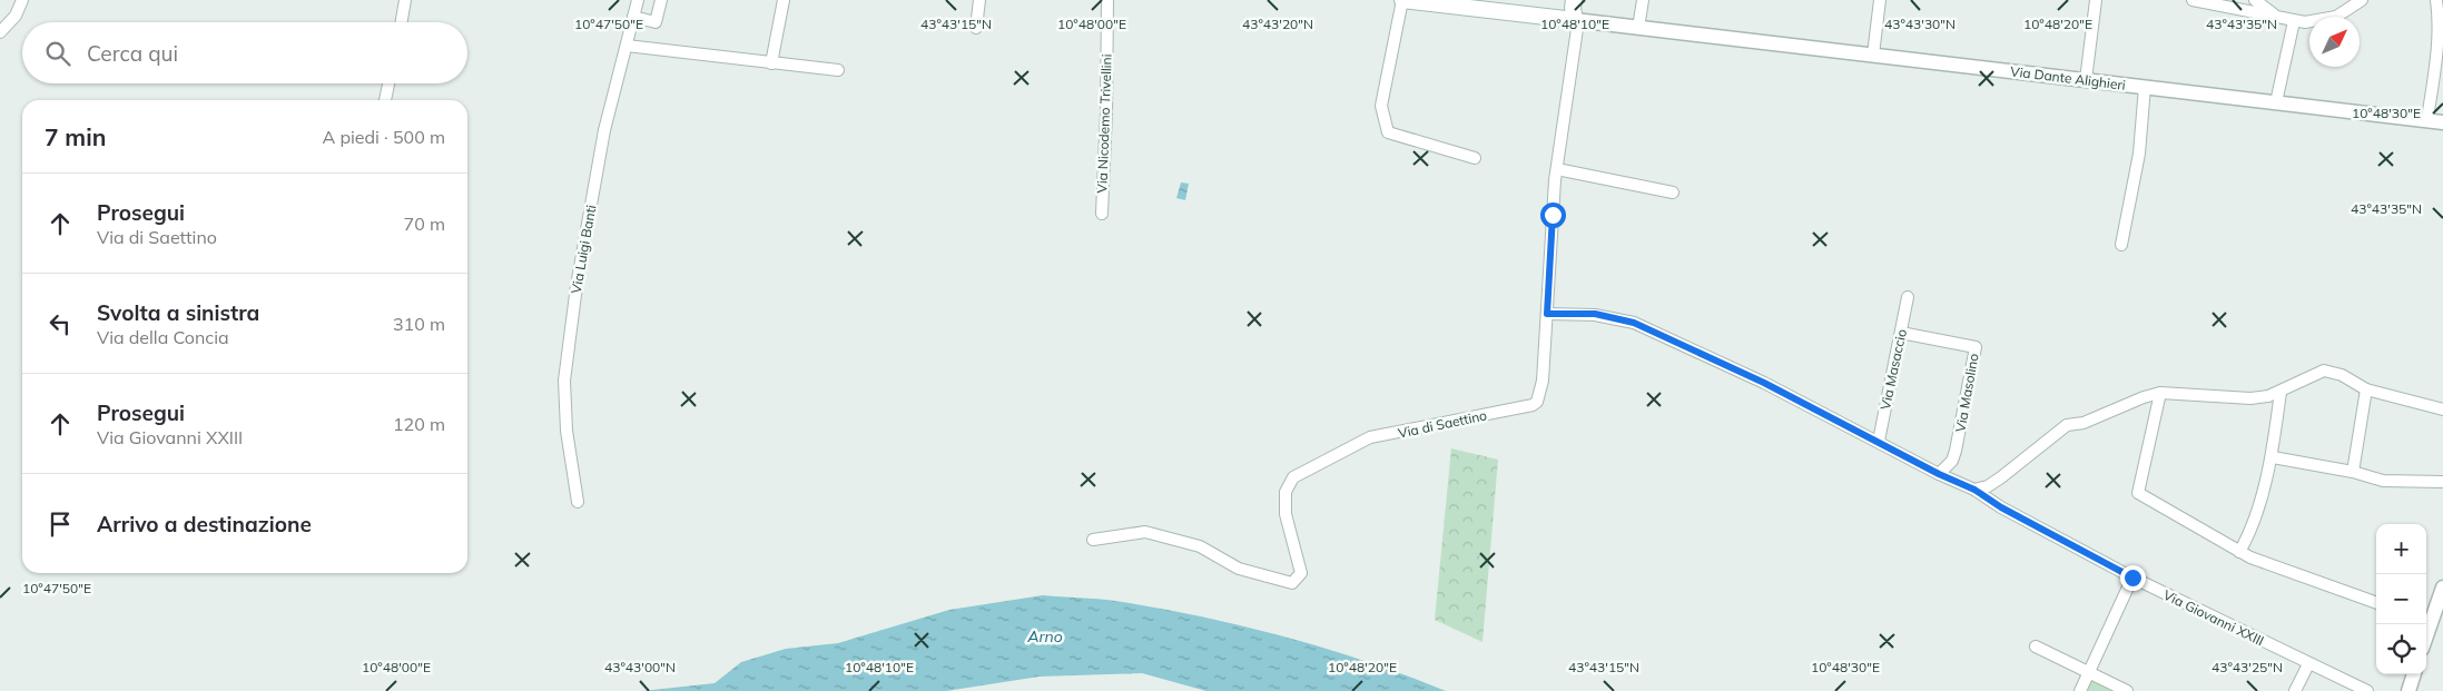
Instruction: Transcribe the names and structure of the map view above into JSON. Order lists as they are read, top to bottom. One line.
{"streets":{"street":["Via Dante Alighieri","Via Nicodemo Trivellini","Via Luigi Banti","Via Masaccio","Via Masolino","Via di Saettino","Via Giovanni XXIII"]},"crossings":[["Via Dante Alighieri","Via di Saettino"],["Via Masaccio","Via Masolino"],["Via Masaccio","Via Giovanni XXIII"],["Via Masolino","Via Giovanni XXIII"],["Via di Saettino","Via Giovanni XXIII"]],"water":["Arno"],"north":"top right","page":{"search":"Cerca qui","heading":["7 min","A piedi · 500 m"],"list":[["Prosegui","Via di Saettino","70 m"],["Svolta a sinistra","Via della Concia","310 m"],["Prosegui","Via Giovanni XXIII","120 m"],"Arrivo a destinazione"],"map_buttons":["+","−"]},"coordinates":["10°47'50\"E","10°48'00\"E","10°48'10\"E","10°48'20\"E","43°43'35\"N","43°43'15\"N","43°43'20\"N","43°43'30\"N","10°48'30\"E","43°43'00\"N","43°43'25\"N"]}
